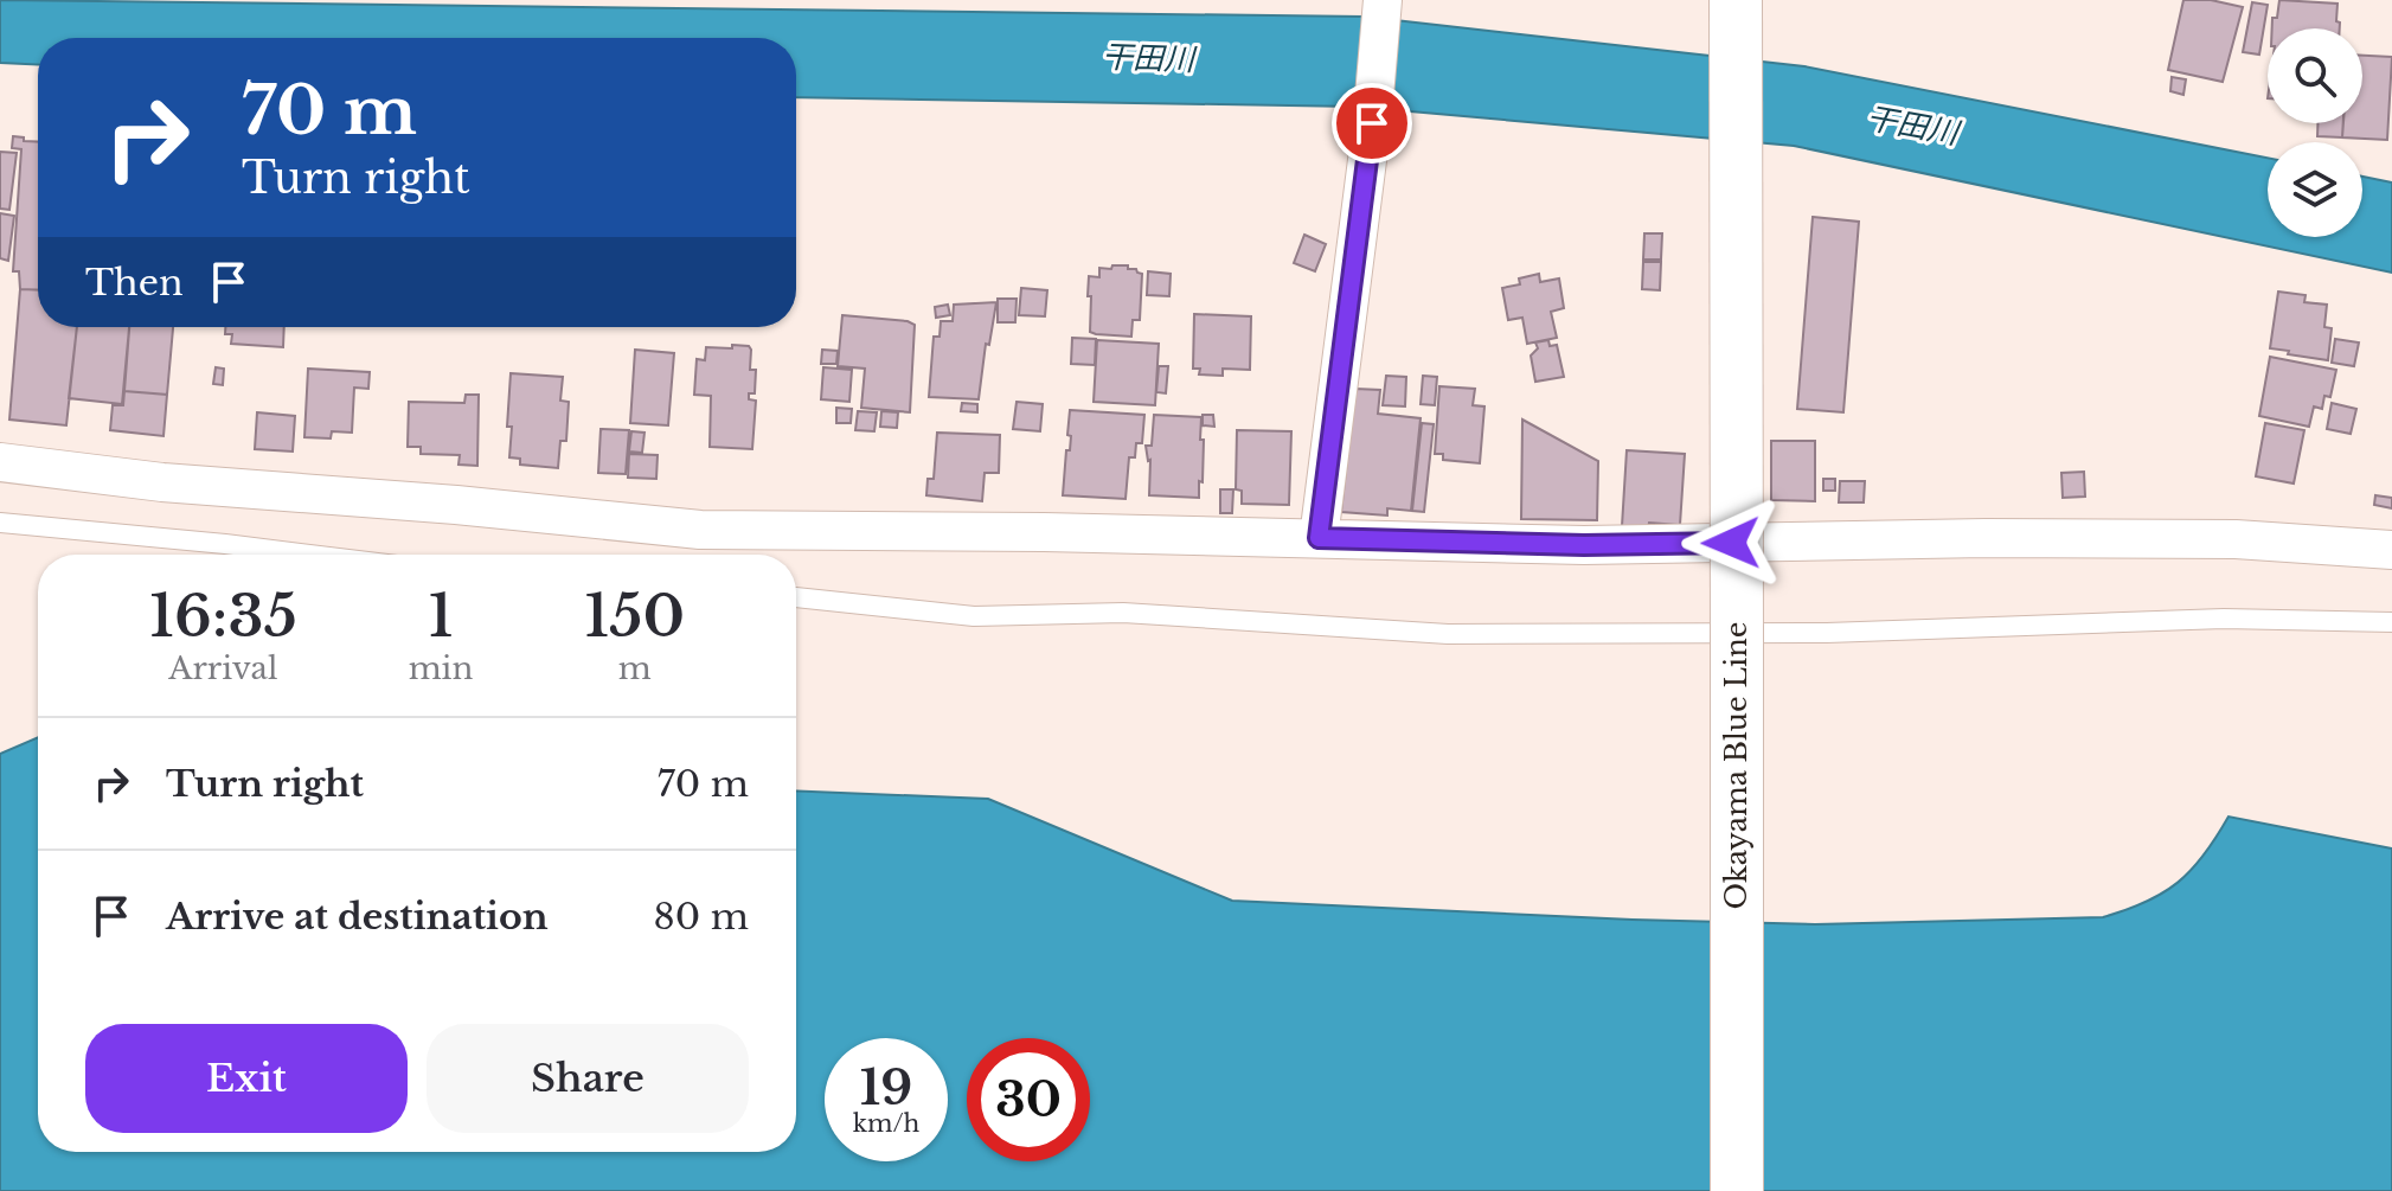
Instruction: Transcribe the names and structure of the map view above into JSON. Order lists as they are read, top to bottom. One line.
{"streets":{"main road":["Okayama Blue Line"]},"water":["干田川"],"page":{"turn":["70 m","Turn right"],"then":"Then","eta":["16:35","Arrival","1","min","150","m"],"list":[{"name":"Turn right","value":"70 m"},{"name":"Arrive at destination","value":"80 m"}],"buttons":["Exit","Share"],"speed":"19 km/h","limit":"30"}}
